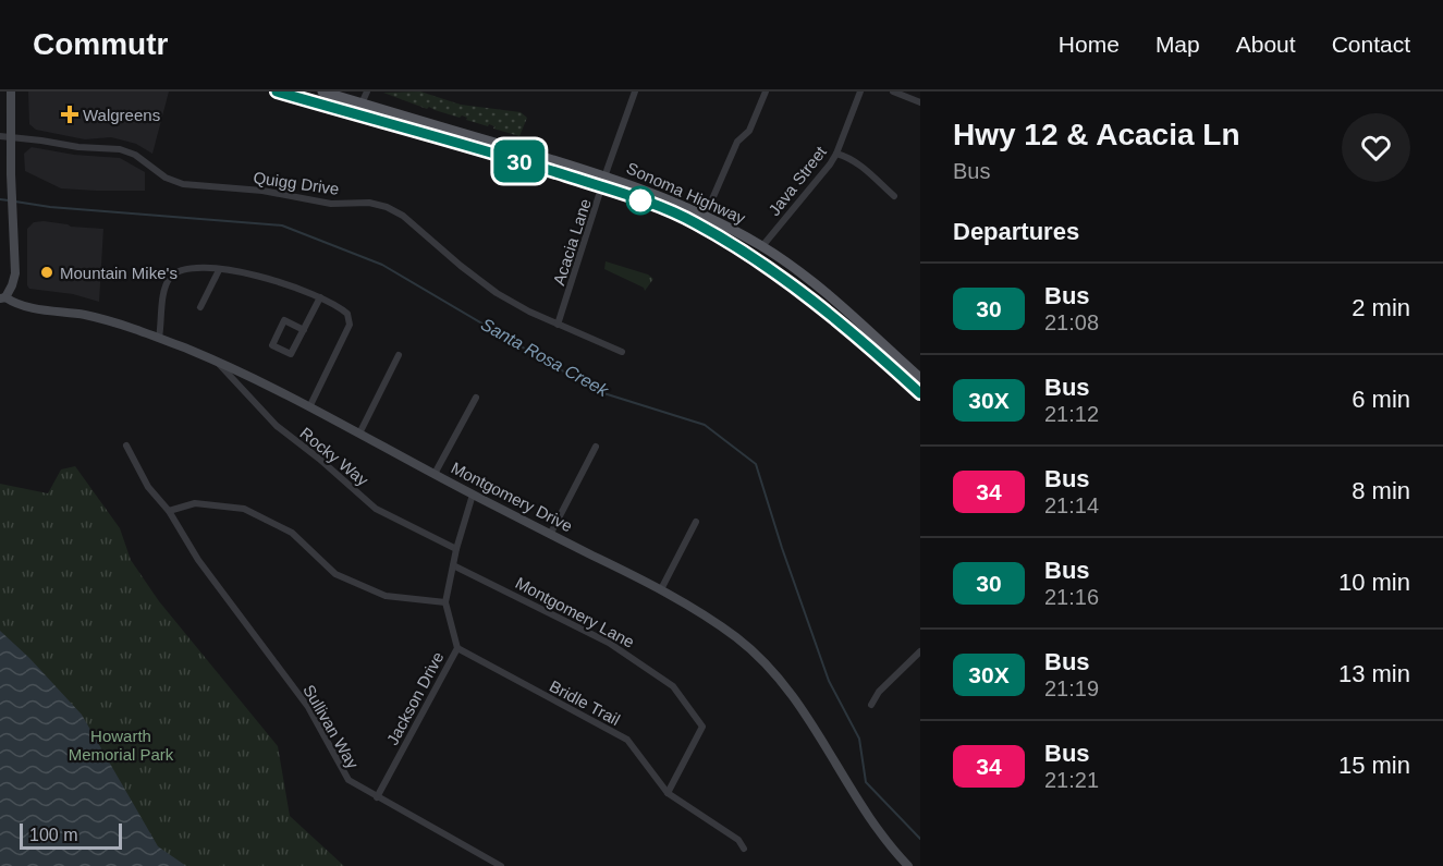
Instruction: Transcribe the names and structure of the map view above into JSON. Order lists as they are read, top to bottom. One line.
{"streets":{"main road":["Sonoma Highway"],"street":["Java Street","Quigg Drive","Acacia Lane","Rocky Way","Montgomery Drive","Montgomery Lane","Jackson Drive","Bridle Trail","Sullivan Way"]},"crossings":[["Java Street","Sonoma Highway"],["Quigg Drive","Acacia Lane"],["Sonoma Highway","Acacia Lane"],["Rocky Way","Montgomery Drive"],["Rocky Way","Jackson Drive"],["Montgomery Drive","Jackson Drive"],["Montgomery Lane","Jackson Drive"],["Montgomery Lane","Bridle Trail"],["Jackson Drive","Bridle Trail"],["Jackson Drive","Sullivan Way"]],"water":["Santa Rosa Creek"],"parks":["Howarth Memorial Park"],"places":{"health":["Walgreens"],"other":["Mountain Mike's"]},"lines":["bus line 30"],"scale_bar":"100 m","page":{"header":"Commutr","nav":["Home","Map","About","Contact"],"on_map":"30","heading":[["Hwy 12 & Acacia Ln","Bus"],"Departures"],"list":[{"mark":"30","name":"Bus","note":"21:08","value":"2 min"},{"mark":"30X","name":"Bus","note":"21:12","value":"6 min"},{"mark":"34","name":"Bus","note":"21:14","value":"8 min"},{"mark":"30","name":"Bus","note":"21:16","value":"10 min"},{"mark":"30X","name":"Bus","note":"21:19","value":"13 min"},{"mark":"34","name":"Bus","note":"21:21","value":"15 min"}],"scale":"100 m"}}
